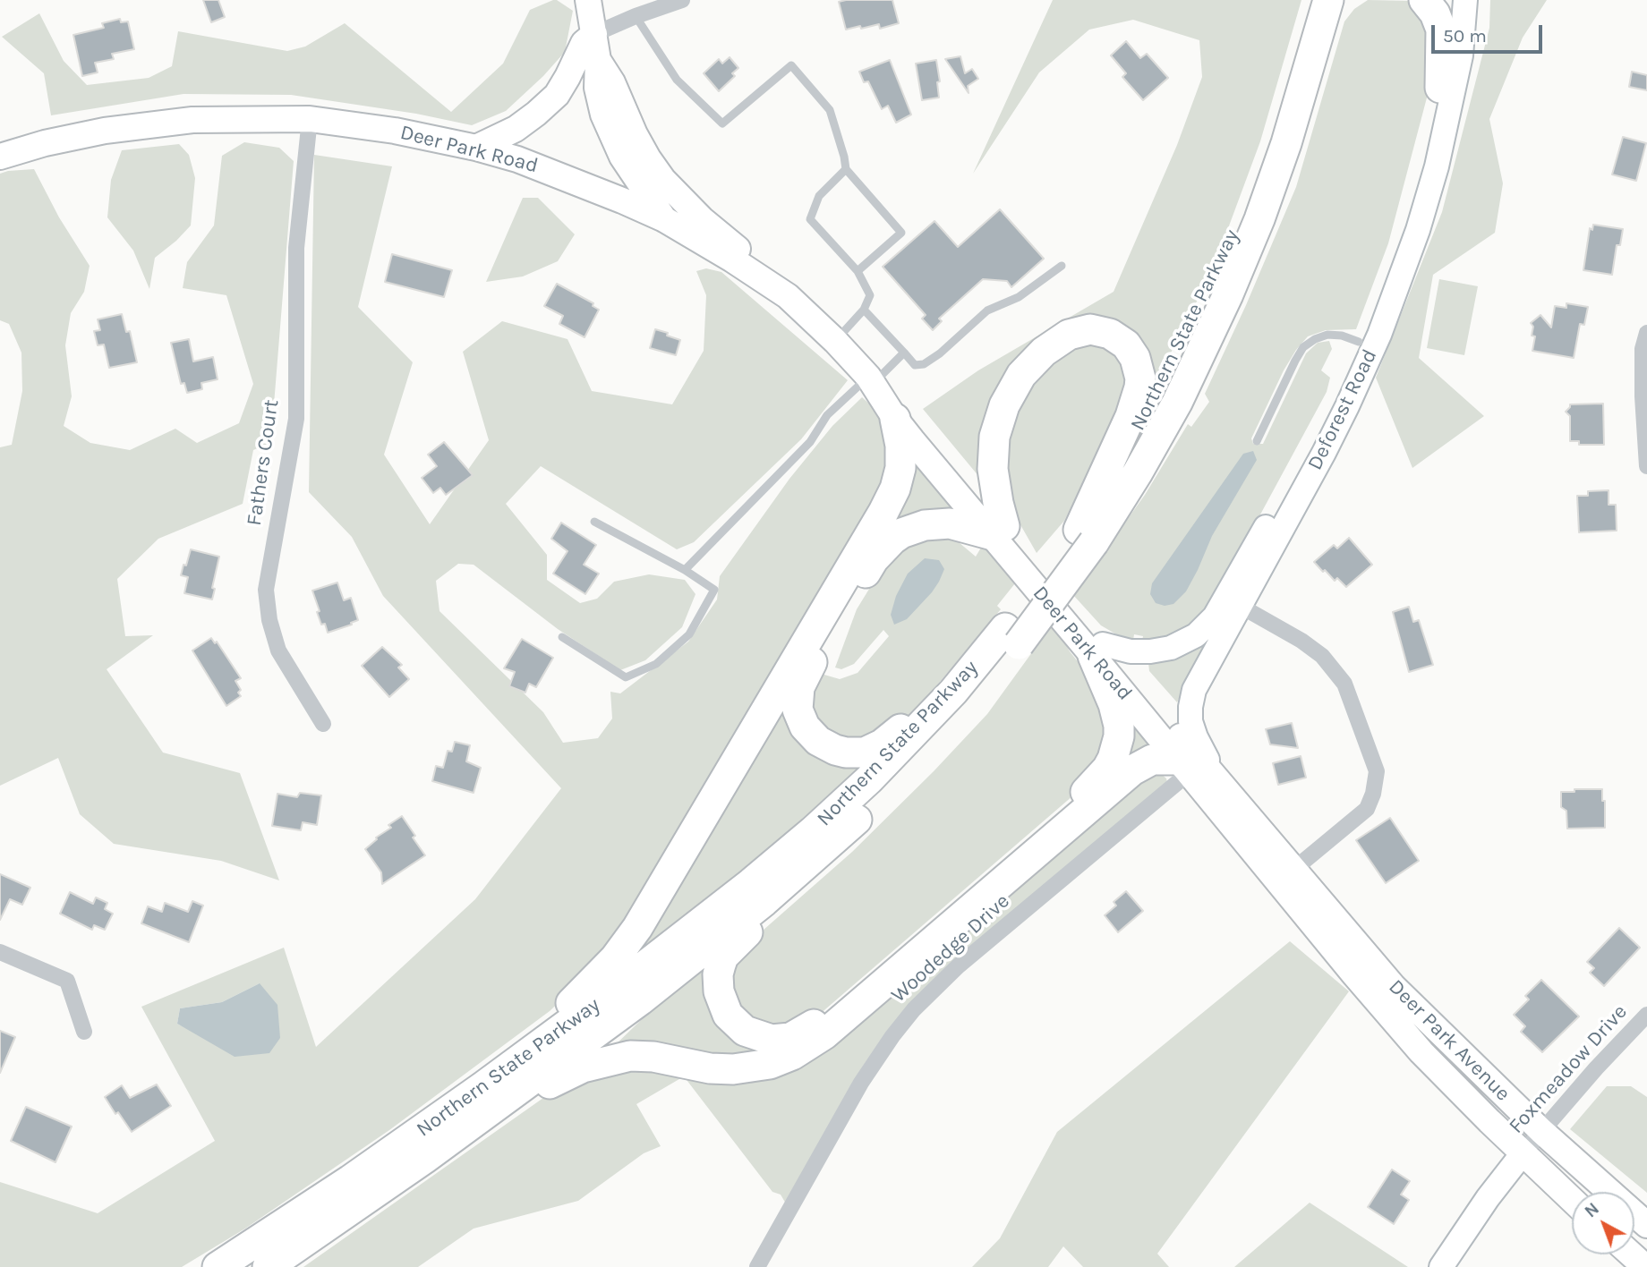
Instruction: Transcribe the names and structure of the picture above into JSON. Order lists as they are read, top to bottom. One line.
{"streets":{"highway":["Northern State Parkway"],"main road":["Deer Park Road","Deer Park Avenue"],"street":["Deforest Road","Fathers Court","Woodedge Drive","Foxmeadow Drive"]},"crossings":[["Deer Park Road","Deforest Road"],["Deer Park Road","Fathers Court"],["Deer Park Road","Woodedge Drive"],["Deer Park Road","Deer Park Avenue"],["Deer Park Avenue","Foxmeadow Drive"]],"scale_bar":"50 m","north":"top left"}
